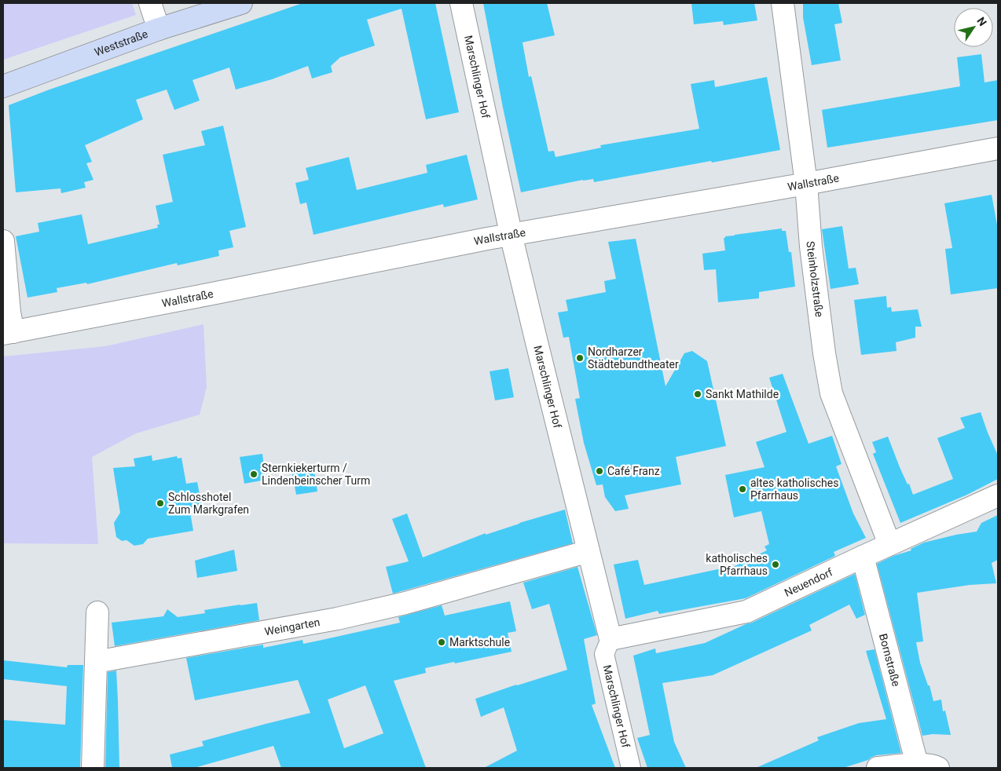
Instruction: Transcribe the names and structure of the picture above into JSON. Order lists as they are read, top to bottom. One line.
{"streets":{"main road":["Weststraße"],"street":["Marschlinger Hof","Wallstraße","Steinholzstraße","Neuendorf","Weingarten","Bornstraße"]},"crossings":[["Marschlinger Hof","Wallstraße"],["Marschlinger Hof","Neuendorf"],["Marschlinger Hof","Weingarten"],["Wallstraße","Steinholzstraße"],["Steinholzstraße","Neuendorf"],["Neuendorf","Bornstraße"]],"places":["Nordharzer Städtebundtheater","Sankt Mathilde","Café Franz","Sternkiekerturm / Lindenbeinscher Turm","altes katholisches Pfarrhaus","Schlosshotel Zum Markgrafen","katholisches Pfarrhaus","Marktschule"],"north":"top right"}
